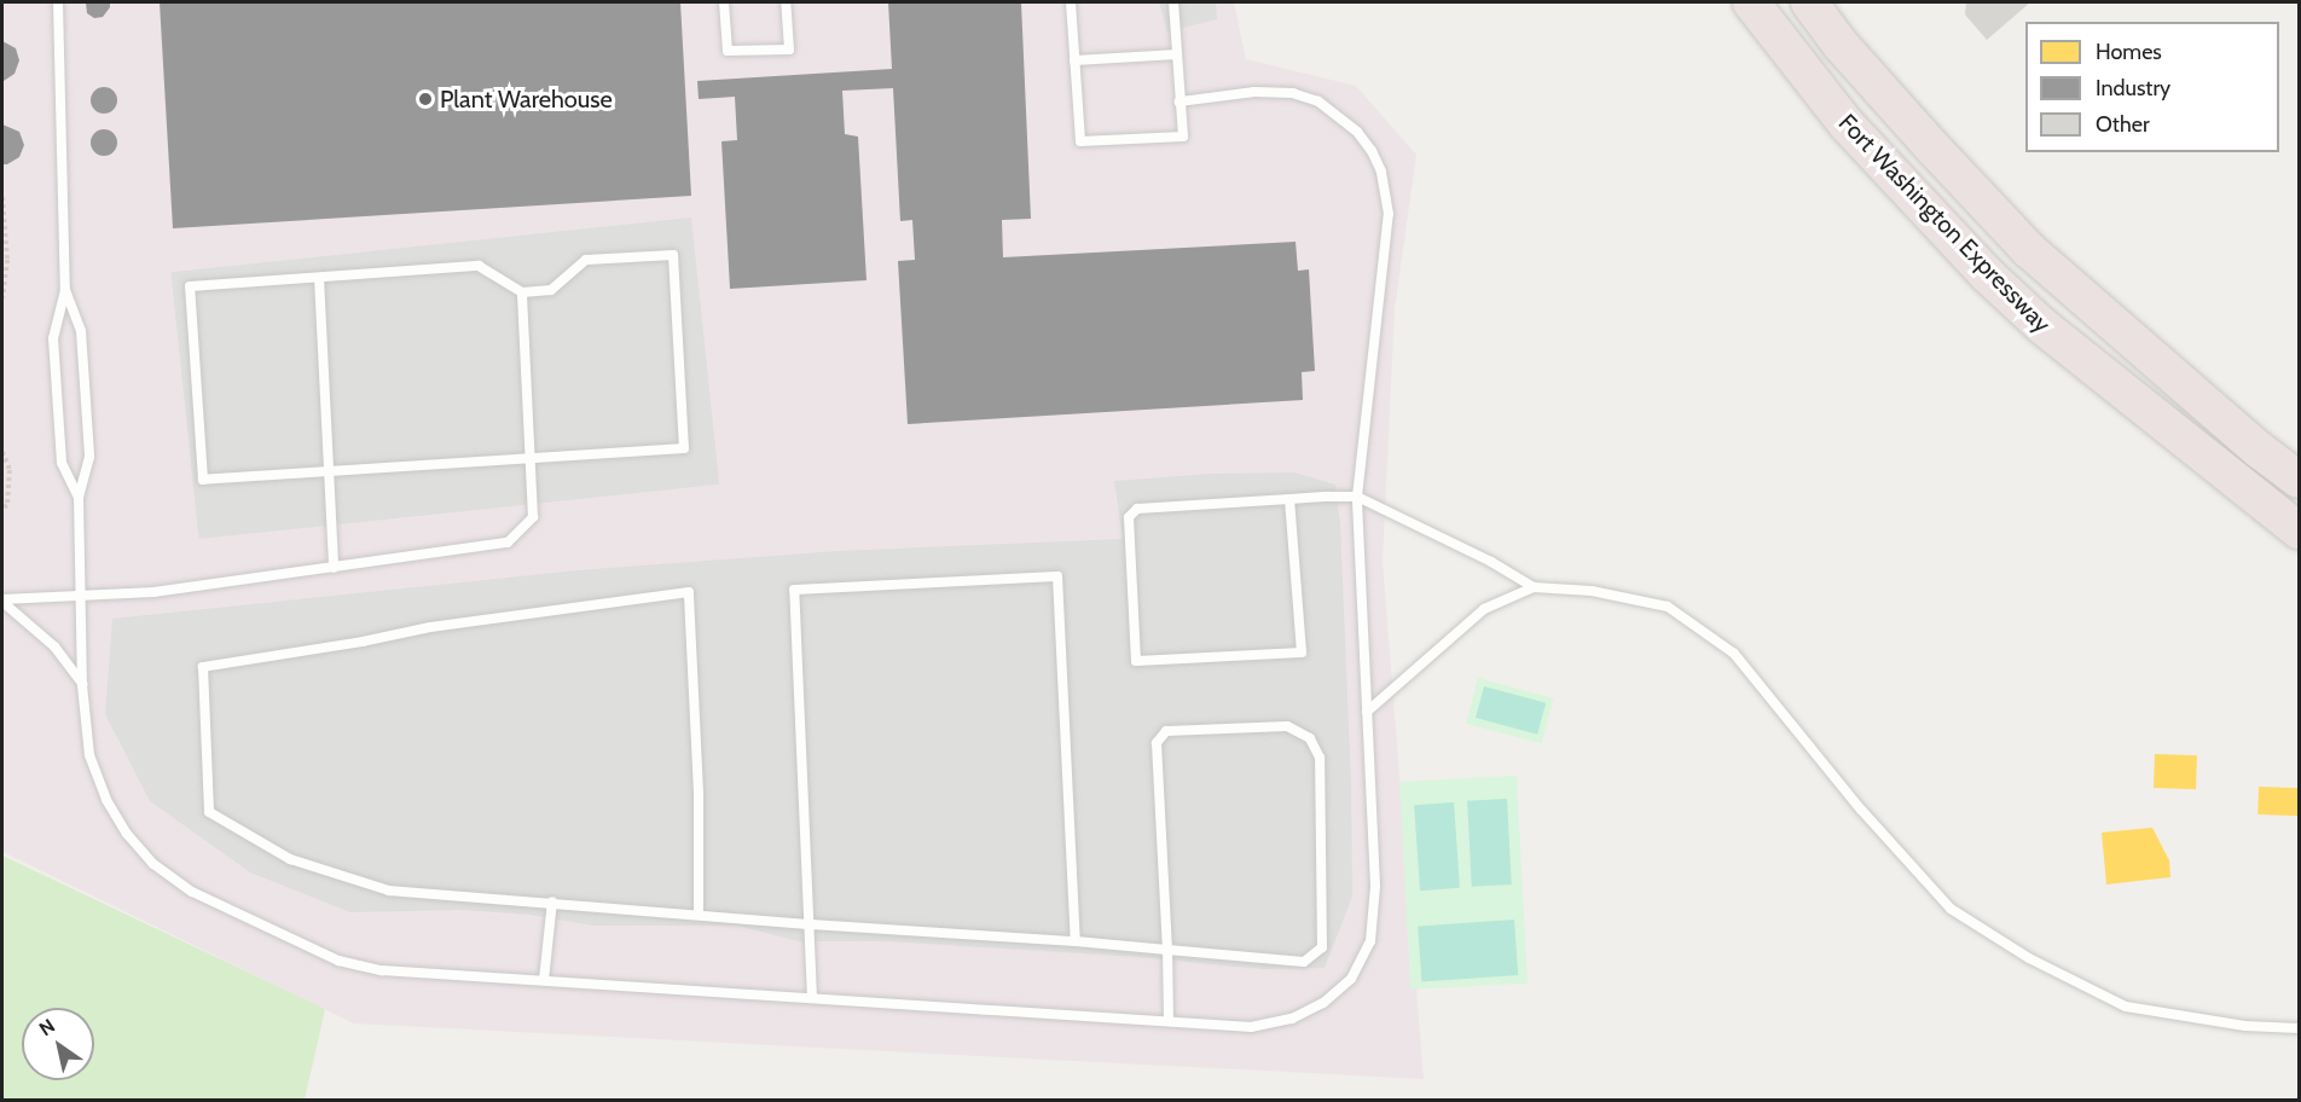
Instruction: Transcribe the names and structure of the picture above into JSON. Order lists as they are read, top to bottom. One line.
{"streets":{"highway":["Fort Washington Expressway"]},"places":["Plant Warehouse"],"legend":["Homes","Industry","Other"],"north":"top left"}
